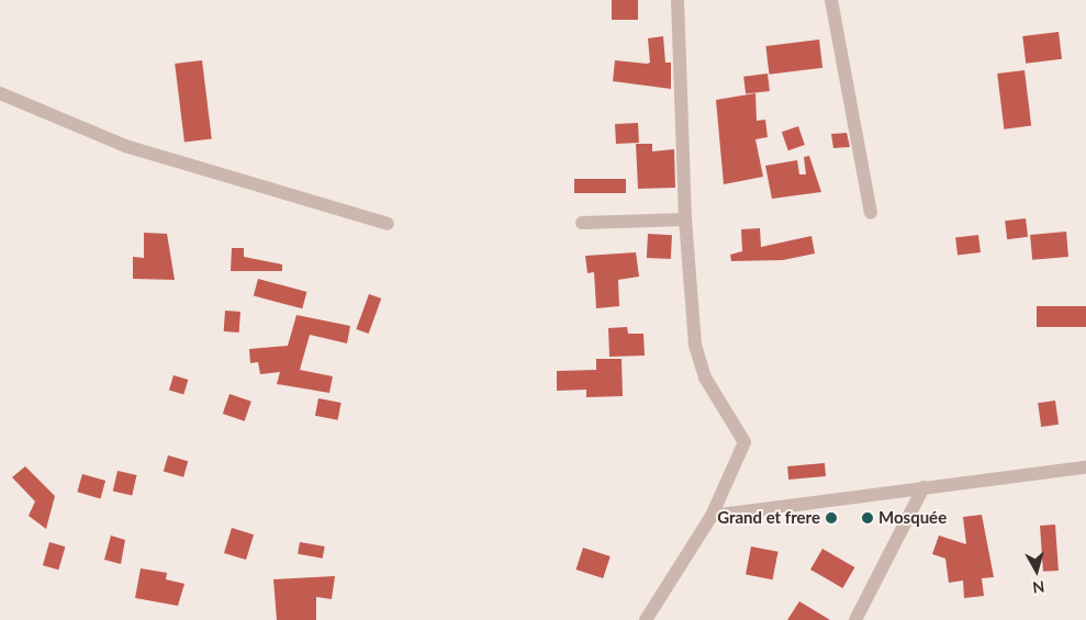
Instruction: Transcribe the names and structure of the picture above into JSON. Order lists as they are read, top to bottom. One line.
{"places":["Grand et frere","Mosquée"],"north":"bottom"}
